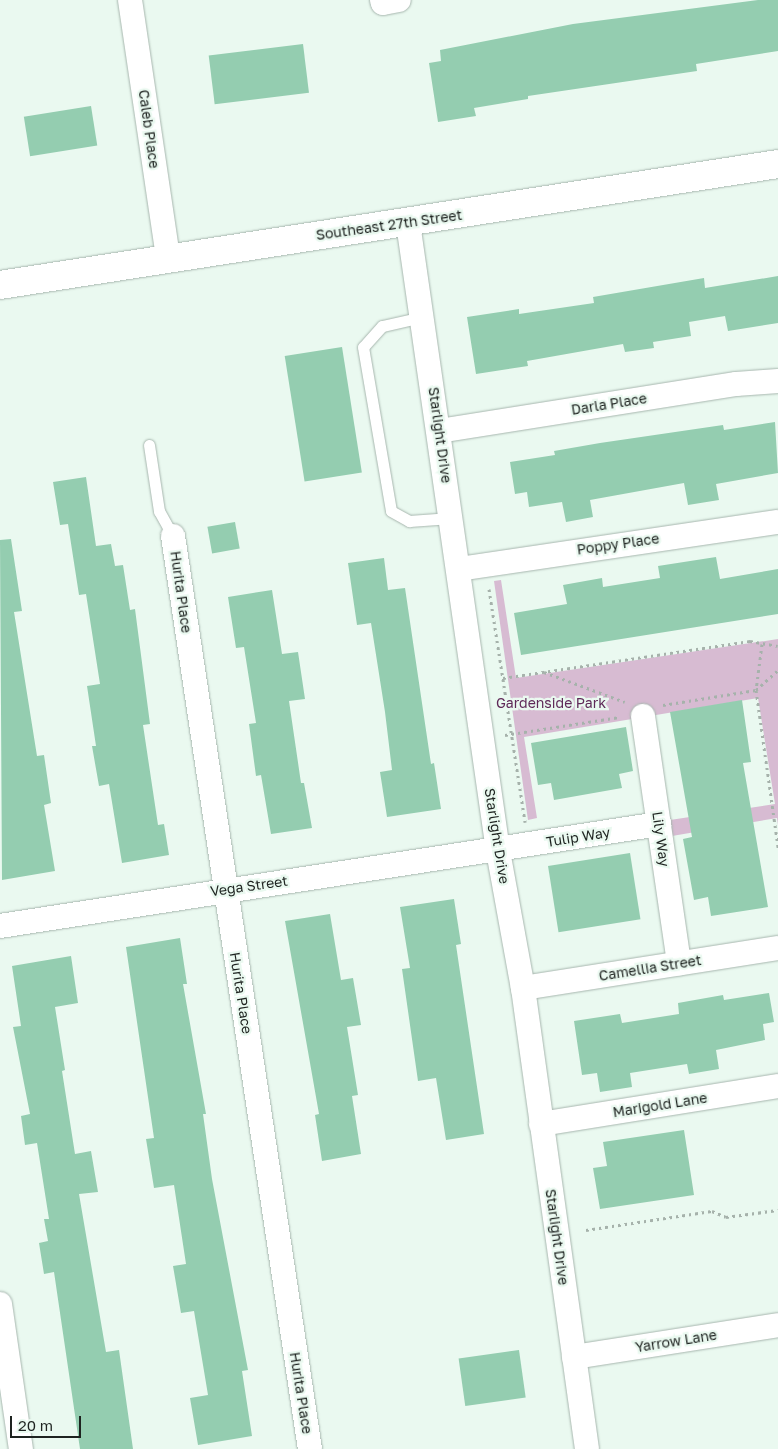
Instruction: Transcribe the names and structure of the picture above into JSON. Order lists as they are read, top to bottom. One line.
{"streets":{"main road":["Southeast 27th Street"],"street":["Caleb Place","Darla Place","Starlight Drive","Poppy Place","Hurita Place","Tulip Way","Lily Way","Vega Street","Camellia Street","Marigold Lane","Yarrow Lane"]},"crossings":[["Caleb Place","Southeast 27th Street"],["Southeast 27th Street","Starlight Drive"],["Darla Place","Starlight Drive"],["Starlight Drive","Poppy Place"],["Starlight Drive","Tulip Way"],["Starlight Drive","Vega Street"],["Starlight Drive","Camellia Street"],["Starlight Drive","Marigold Lane"],["Starlight Drive","Yarrow Lane"],["Hurita Place","Vega Street"],["Tulip Way","Lily Way"],["Tulip Way","Vega Street"],["Lily Way","Camellia Street"]],"parks":["Gardenside Park"],"scale_bar":"20 m"}
